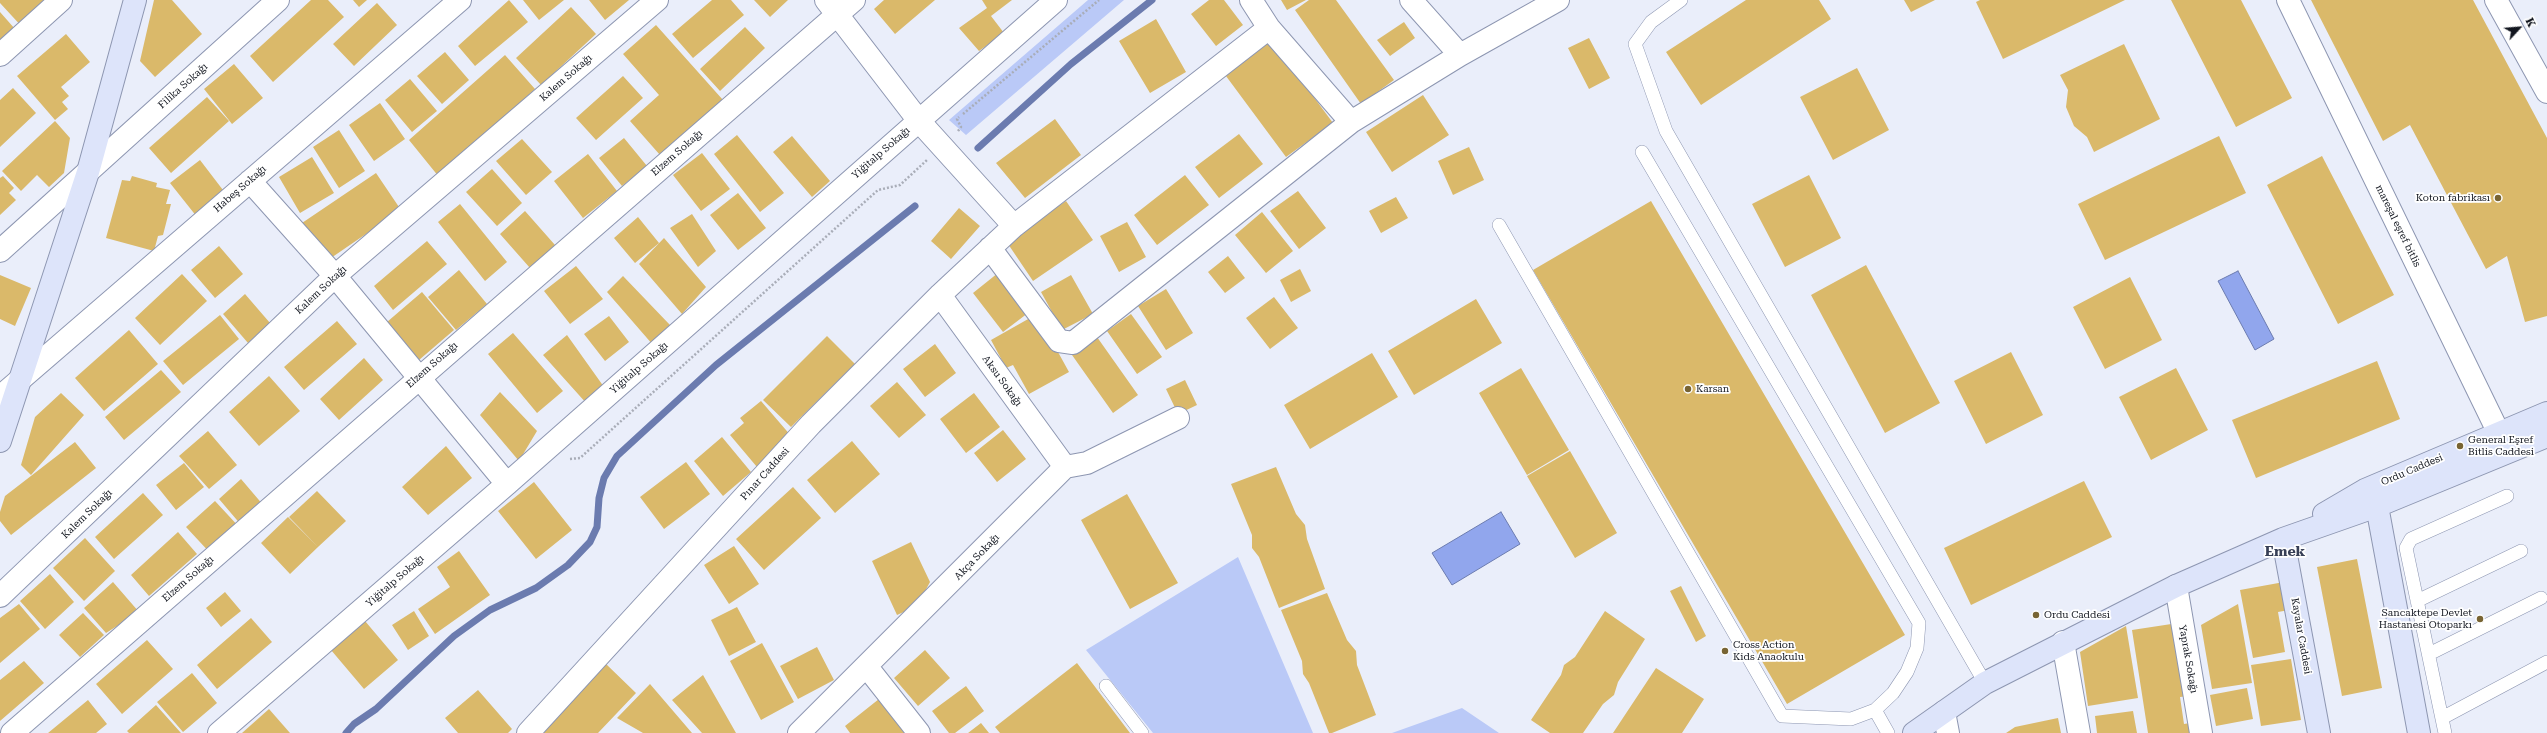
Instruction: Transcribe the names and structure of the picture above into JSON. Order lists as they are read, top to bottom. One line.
{"streets":{"main road":["Ordu Caddesi","Kayalar Caddesi"],"street":["Kalem Sokağı","Filika Sokağı","Elzem Sokağı","Yiğitalp Sokağı","Habeş Sokağı","mareşal eşref bitlis","Aksu Sokağı","Pınar Caddesi","Akça Sokağı","Yaprak Sokağı"]},"crossings":[["mareşal eşref bitlis","Ordu Caddesi"],["Aksu Sokağı","Pınar Caddesi"],["Aksu Sokağı","Akça Sokağı"],["Ordu Caddesi","Kayalar Caddesi"],["Ordu Caddesi","Yaprak Sokağı"]],"districts":["Emek"],"places":["Koton fabrikası","Karsan","General Eşref Bitlis Caddesi","Ordu Caddesi","Sancaktepe Devlet Hastanesi Otoparkı","Cross Action Kids Anaokulu"],"north":"top right"}
